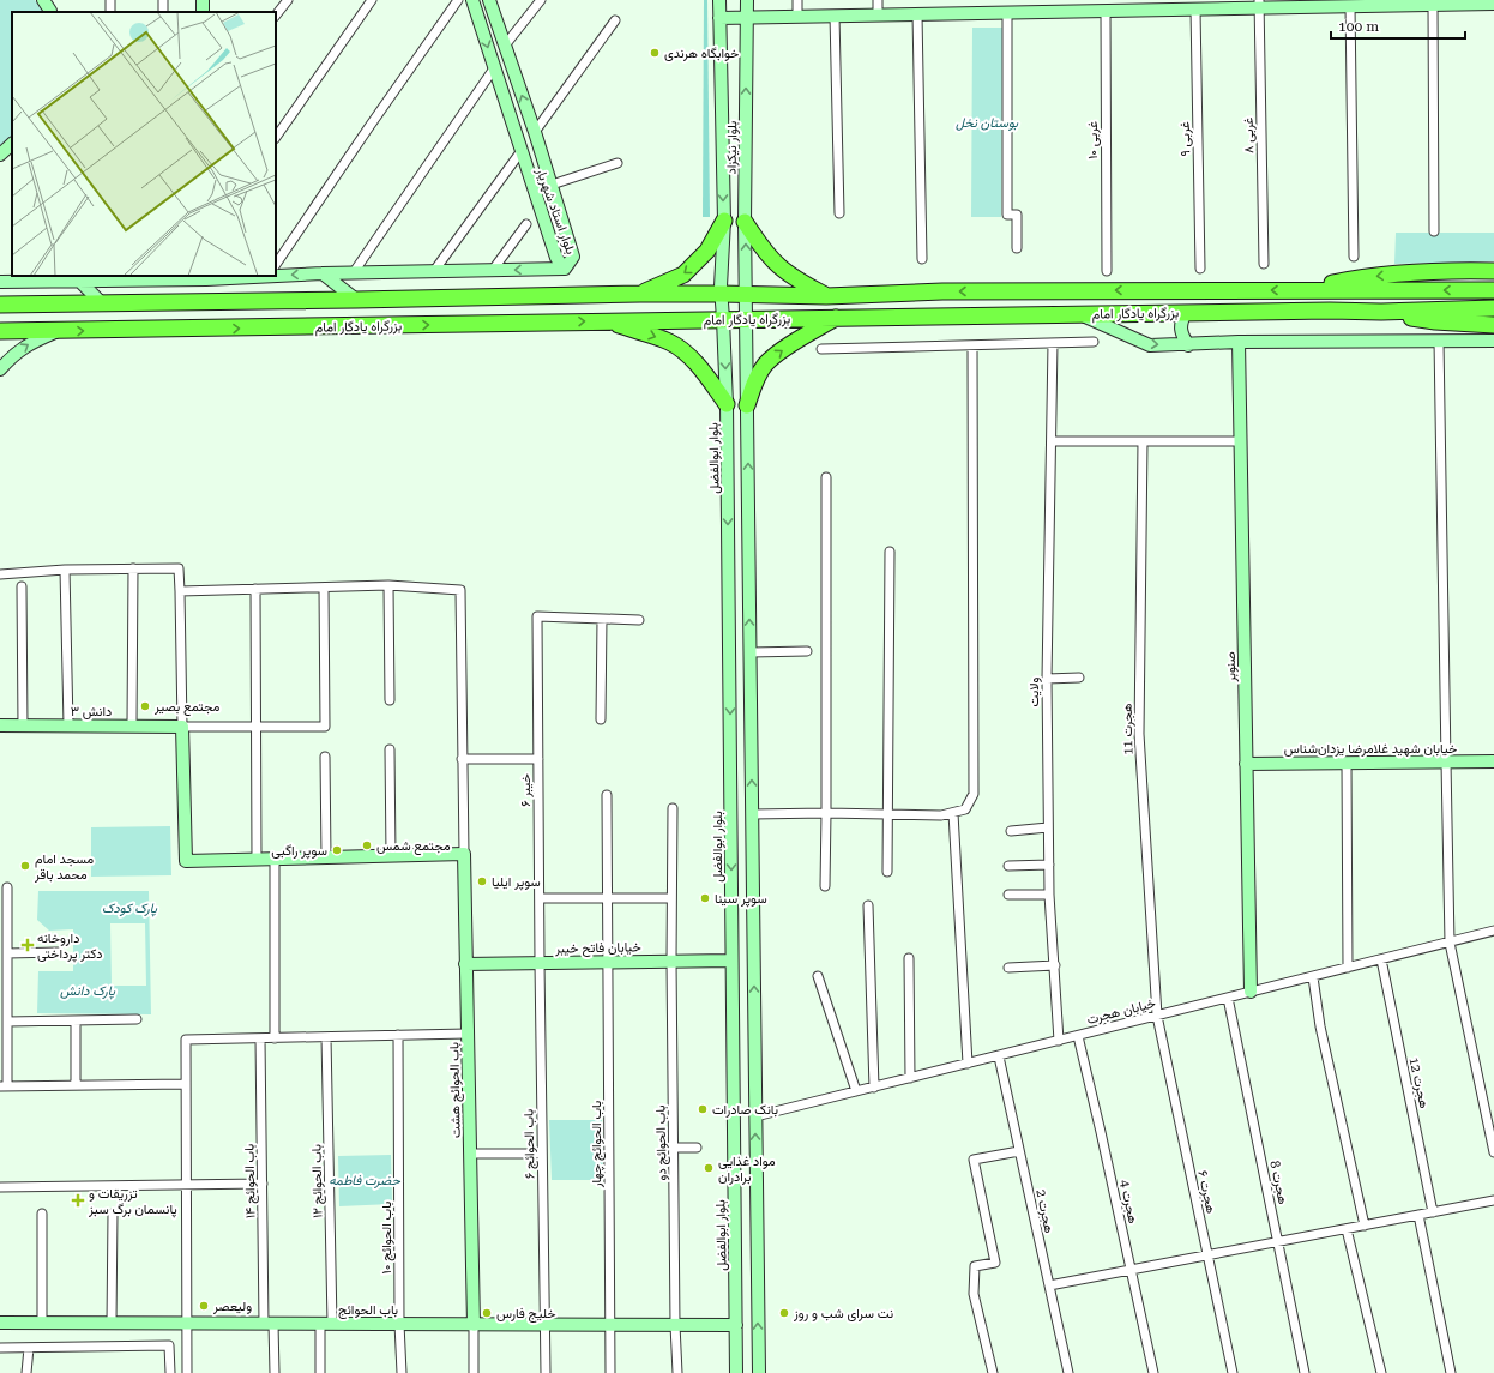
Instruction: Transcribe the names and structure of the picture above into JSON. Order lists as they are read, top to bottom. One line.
{"streets":{"highway":["بزرگراه یادگار امام"],"street":["غربی ۸","غربی ۹","غربی ۱۰","بلوار نیکزاد","بلوار استاد شهریار","بلوار ابوالفضل","صنوبر","ولایت","دانش ۳","هجرت 11","خیابان شهید غلامرضا یزدان‌شناس","خیبر ۶","خیابان فاتح خیبر","خیابان هجرت","هجرت 12","باب الحوائج هشت","باب الحوائج دو","باب الحوائج ۶","باب الحوائج چهار","باب الحوائج ۱۴","باب الحوائج ۱۲","هجرت 8","هجرت ۶","هجرت 4","هجرت 2","باب الحوائج ۱۰","باب الحوائج"]},"crossings":[["بلوار نیکزاد","بزرگراه یادگار امام"],["بلوار نیکزاد","بلوار ابوالفضل"],["بزرگراه یادگار امام","بلوار ابوالفضل"],["بلوار ابوالفضل","خیابان فاتح خیبر"],["بلوار ابوالفضل","باب الحوائج"],["صنوبر","خیابان شهید غلامرضا یزدان‌شناس"],["صنوبر","خیابان هجرت"],["ولایت","خیابان هجرت"],["هجرت 11","خیابان هجرت"],["هجرت 11","هجرت ۶"],["خیبر ۶","خیابان فاتح خیبر"],["خیبر ۶","باب الحوائج ۶"],["خیابان فاتح خیبر","باب الحوائج هشت"],["خیابان فاتح خیبر","باب الحوائج دو"],["خیابان فاتح خیبر","باب الحوائج ۶"],["خیابان فاتح خیبر","باب الحوائج چهار"],["خیابان هجرت","هجرت 12"],["خیابان هجرت","هجرت 8"],["خیابان هجرت","هجرت ۶"],["خیابان هجرت","هجرت 4"],["خیابان هجرت","هجرت 2"],["باب الحوائج هشت","باب الحوائج"],["باب الحوائج دو","باب الحوائج"],["باب الحوائج ۶","باب الحوائج"],["باب الحوائج چهار","باب الحوائج"],["باب الحوائج ۱۴","باب الحوائج"],["باب الحوائج ۱۲","باب الحوائج"],["باب الحوائج ۱۰","باب الحوائج"]],"parks":["بوستان نخل","پارک کودک","پارک دانش","حضرت فاطمه"],"places":{"other":["خوابگاه هرندی","مجتمع بصیر","مجتمع شمس","سوپر راگبی","مسجد امام محمد باقر","سوپر ایلیا","سوپر سینا","بانک صادرات","مواد غذایی برادران","ولیعصر","خلیج فارس","نت سرای شب و روز"],"health":["داروخانه دکتر پرداختی","تزریقات و پانسمان برگ سبز"]},"scale_bar":"100 m"}
